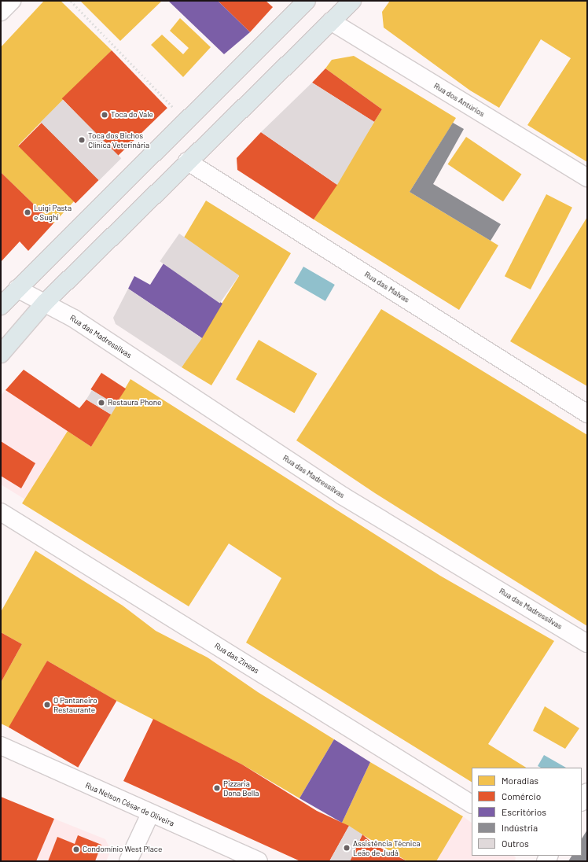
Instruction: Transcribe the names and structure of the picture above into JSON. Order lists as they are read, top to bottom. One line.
{"streets":{"street":["Rua dos Antúrios","Rua das Malvas","Rua das Madressilvas","Rua das Zineas","Rua Nelson César de Oliveira"]},"places":["Toca do Vale","Toca dos Bichos Clínica Veterinária","Luigi Pasta e Sughi","Restaura Phone","O Pantaneiro Restaurante","Pizzaria Dona Bella","Assistência Técnica Leão de Judá","Condomínio West Place"],"legend":["Moradias","Comércio","Escritórios","Indústria","Outros"]}
